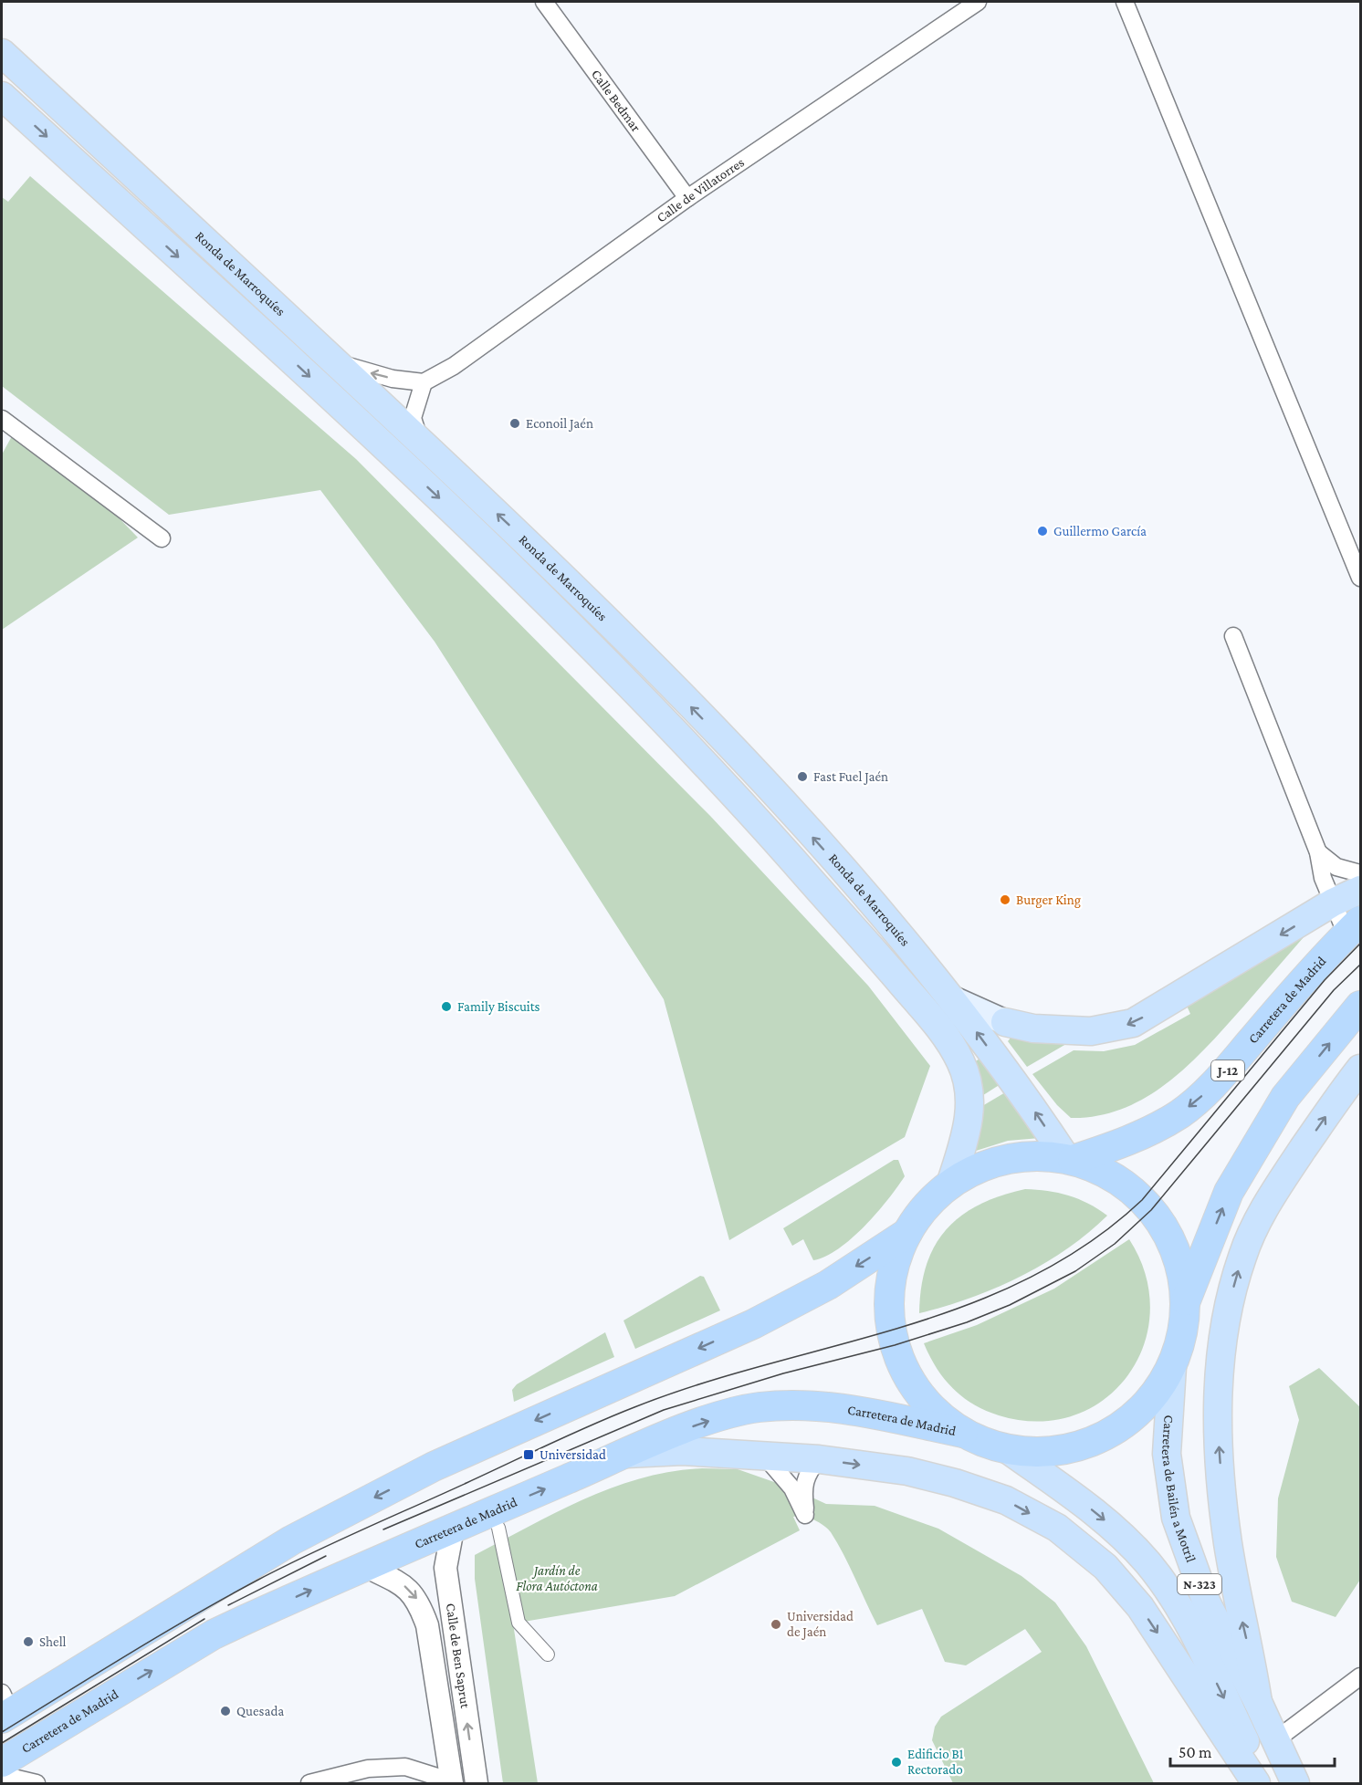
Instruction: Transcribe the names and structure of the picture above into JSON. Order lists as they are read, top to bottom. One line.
{"streets":{"highway":["Carretera de Madrid","J-12"],"main road":["Ronda de Marroquíes","Carretera de Bailén a Motril","N-323"],"street":["Calle Bedmar","Calle de Villatorres","Calle de Ben Saprut"]},"crossings":[["Calle Bedmar","Calle de Villatorres"],["Ronda de Marroquíes","Carretera de Madrid"],["Carretera de Madrid","Calle de Ben Saprut"]],"parks":["Jardín de Flora Autóctona"],"places":{"other":["Econoil Jaén","Guillermo García","Fast Fuel Jaén","Burger King","Family Biscuits","Universidad de Jaén","Shell","Quesada","Edificio B1 Rectorado"],"transit":["Universidad"]},"scale_bar":"50 m"}
